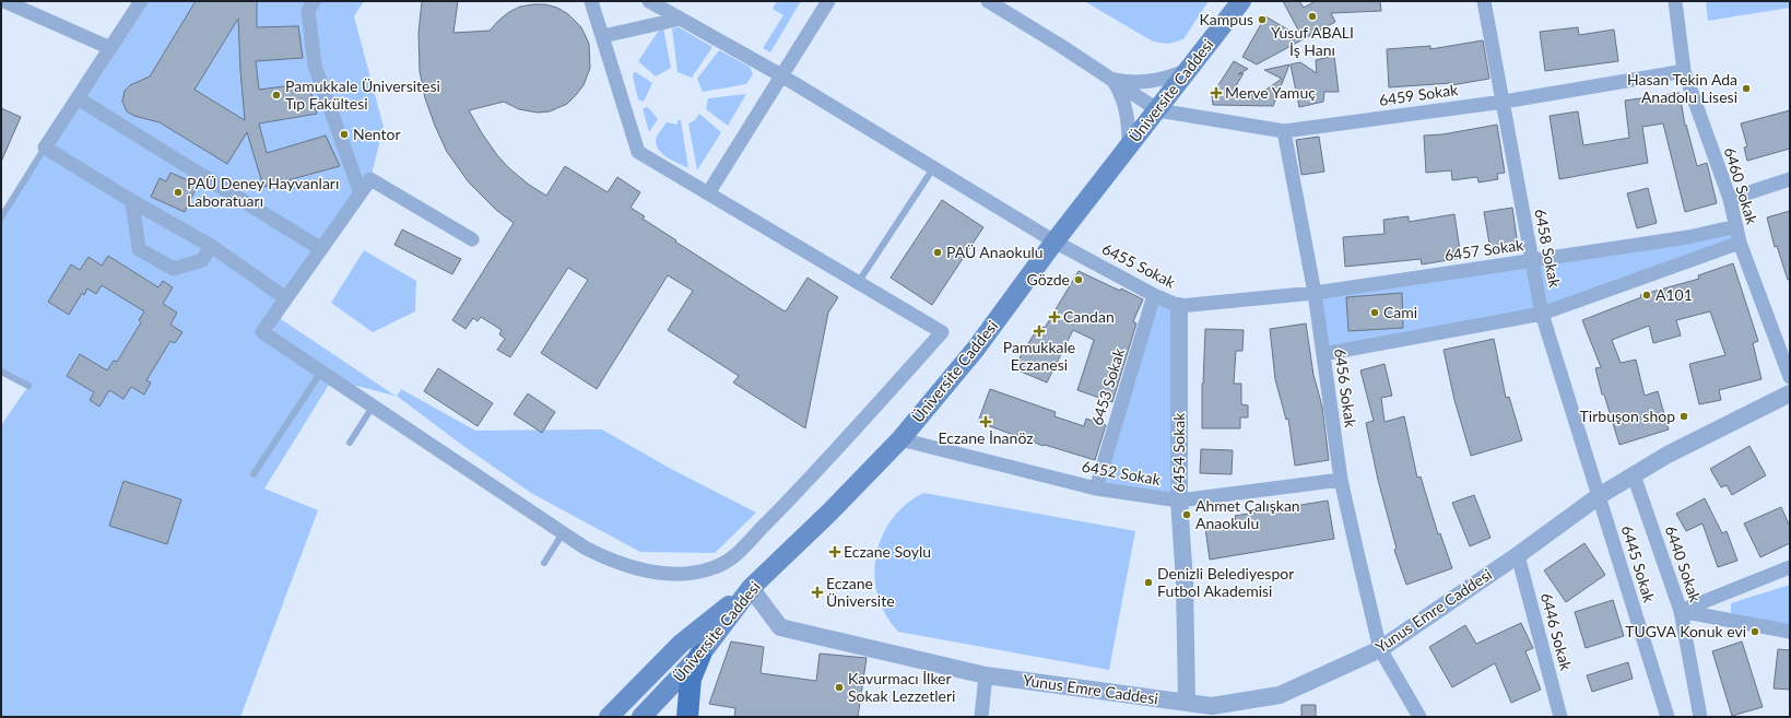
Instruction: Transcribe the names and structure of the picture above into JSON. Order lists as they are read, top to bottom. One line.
{"streets":{"main road":["Üniversite Caddesi"],"street":["6459 Sokak","6460 Sokak","6458 Sokak","6457 Sokak","6455 Sokak","6453 Sokak","6456 Sokak","6454 Sokak","6452 Sokak","6445 Sokak","6440 Sokak","Yunus Emre Caddesi","6446 Sokak"]},"crossings":[["Üniversite Caddesi","6459 Sokak"],["Üniversite Caddesi","6455 Sokak"],["Üniversite Caddesi","6452 Sokak"],["Üniversite Caddesi","Yunus Emre Caddesi"],["6459 Sokak","6460 Sokak"],["6459 Sokak","6458 Sokak"],["6459 Sokak","6456 Sokak"],["6460 Sokak","6457 Sokak"],["6458 Sokak","6457 Sokak"],["6458 Sokak","6445 Sokak"],["6458 Sokak","Yunus Emre Caddesi"],["6457 Sokak","6455 Sokak"],["6457 Sokak","6456 Sokak"],["6455 Sokak","6453 Sokak"],["6455 Sokak","6456 Sokak"],["6455 Sokak","6454 Sokak"],["6453 Sokak","6452 Sokak"],["6456 Sokak","6452 Sokak"],["6456 Sokak","Yunus Emre Caddesi"],["6454 Sokak","6452 Sokak"],["6454 Sokak","Yunus Emre Caddesi"],["6445 Sokak","Yunus Emre Caddesi"],["6440 Sokak","Yunus Emre Caddesi"],["Yunus Emre Caddesi","6446 Sokak"]],"places":{"other":["Yusuf ABALI İş Hanı","Kampus","Hasan Tekin Ada Anadolu Lisesi","Pamukkale Üniversitesi Tıp Fakültesi","Nentor","PAÜ Deney Hayvanları Laboratuarı","PAÜ Anaokulu","Gözde","A101","Cami","Tirbuşon shop","Ahmet Çalışkan Anaokulu","Denizli Belediyespor Futbol Akademisi","TUGVA Konuk evi","Kavurmacı İlker Sokak Lezzetleri"],"health":["Merve Yamuç","Candan","Pamukkale Eczanesi","Eczane İnanöz","Eczane Soylu","Eczane Üniversite"]}}
